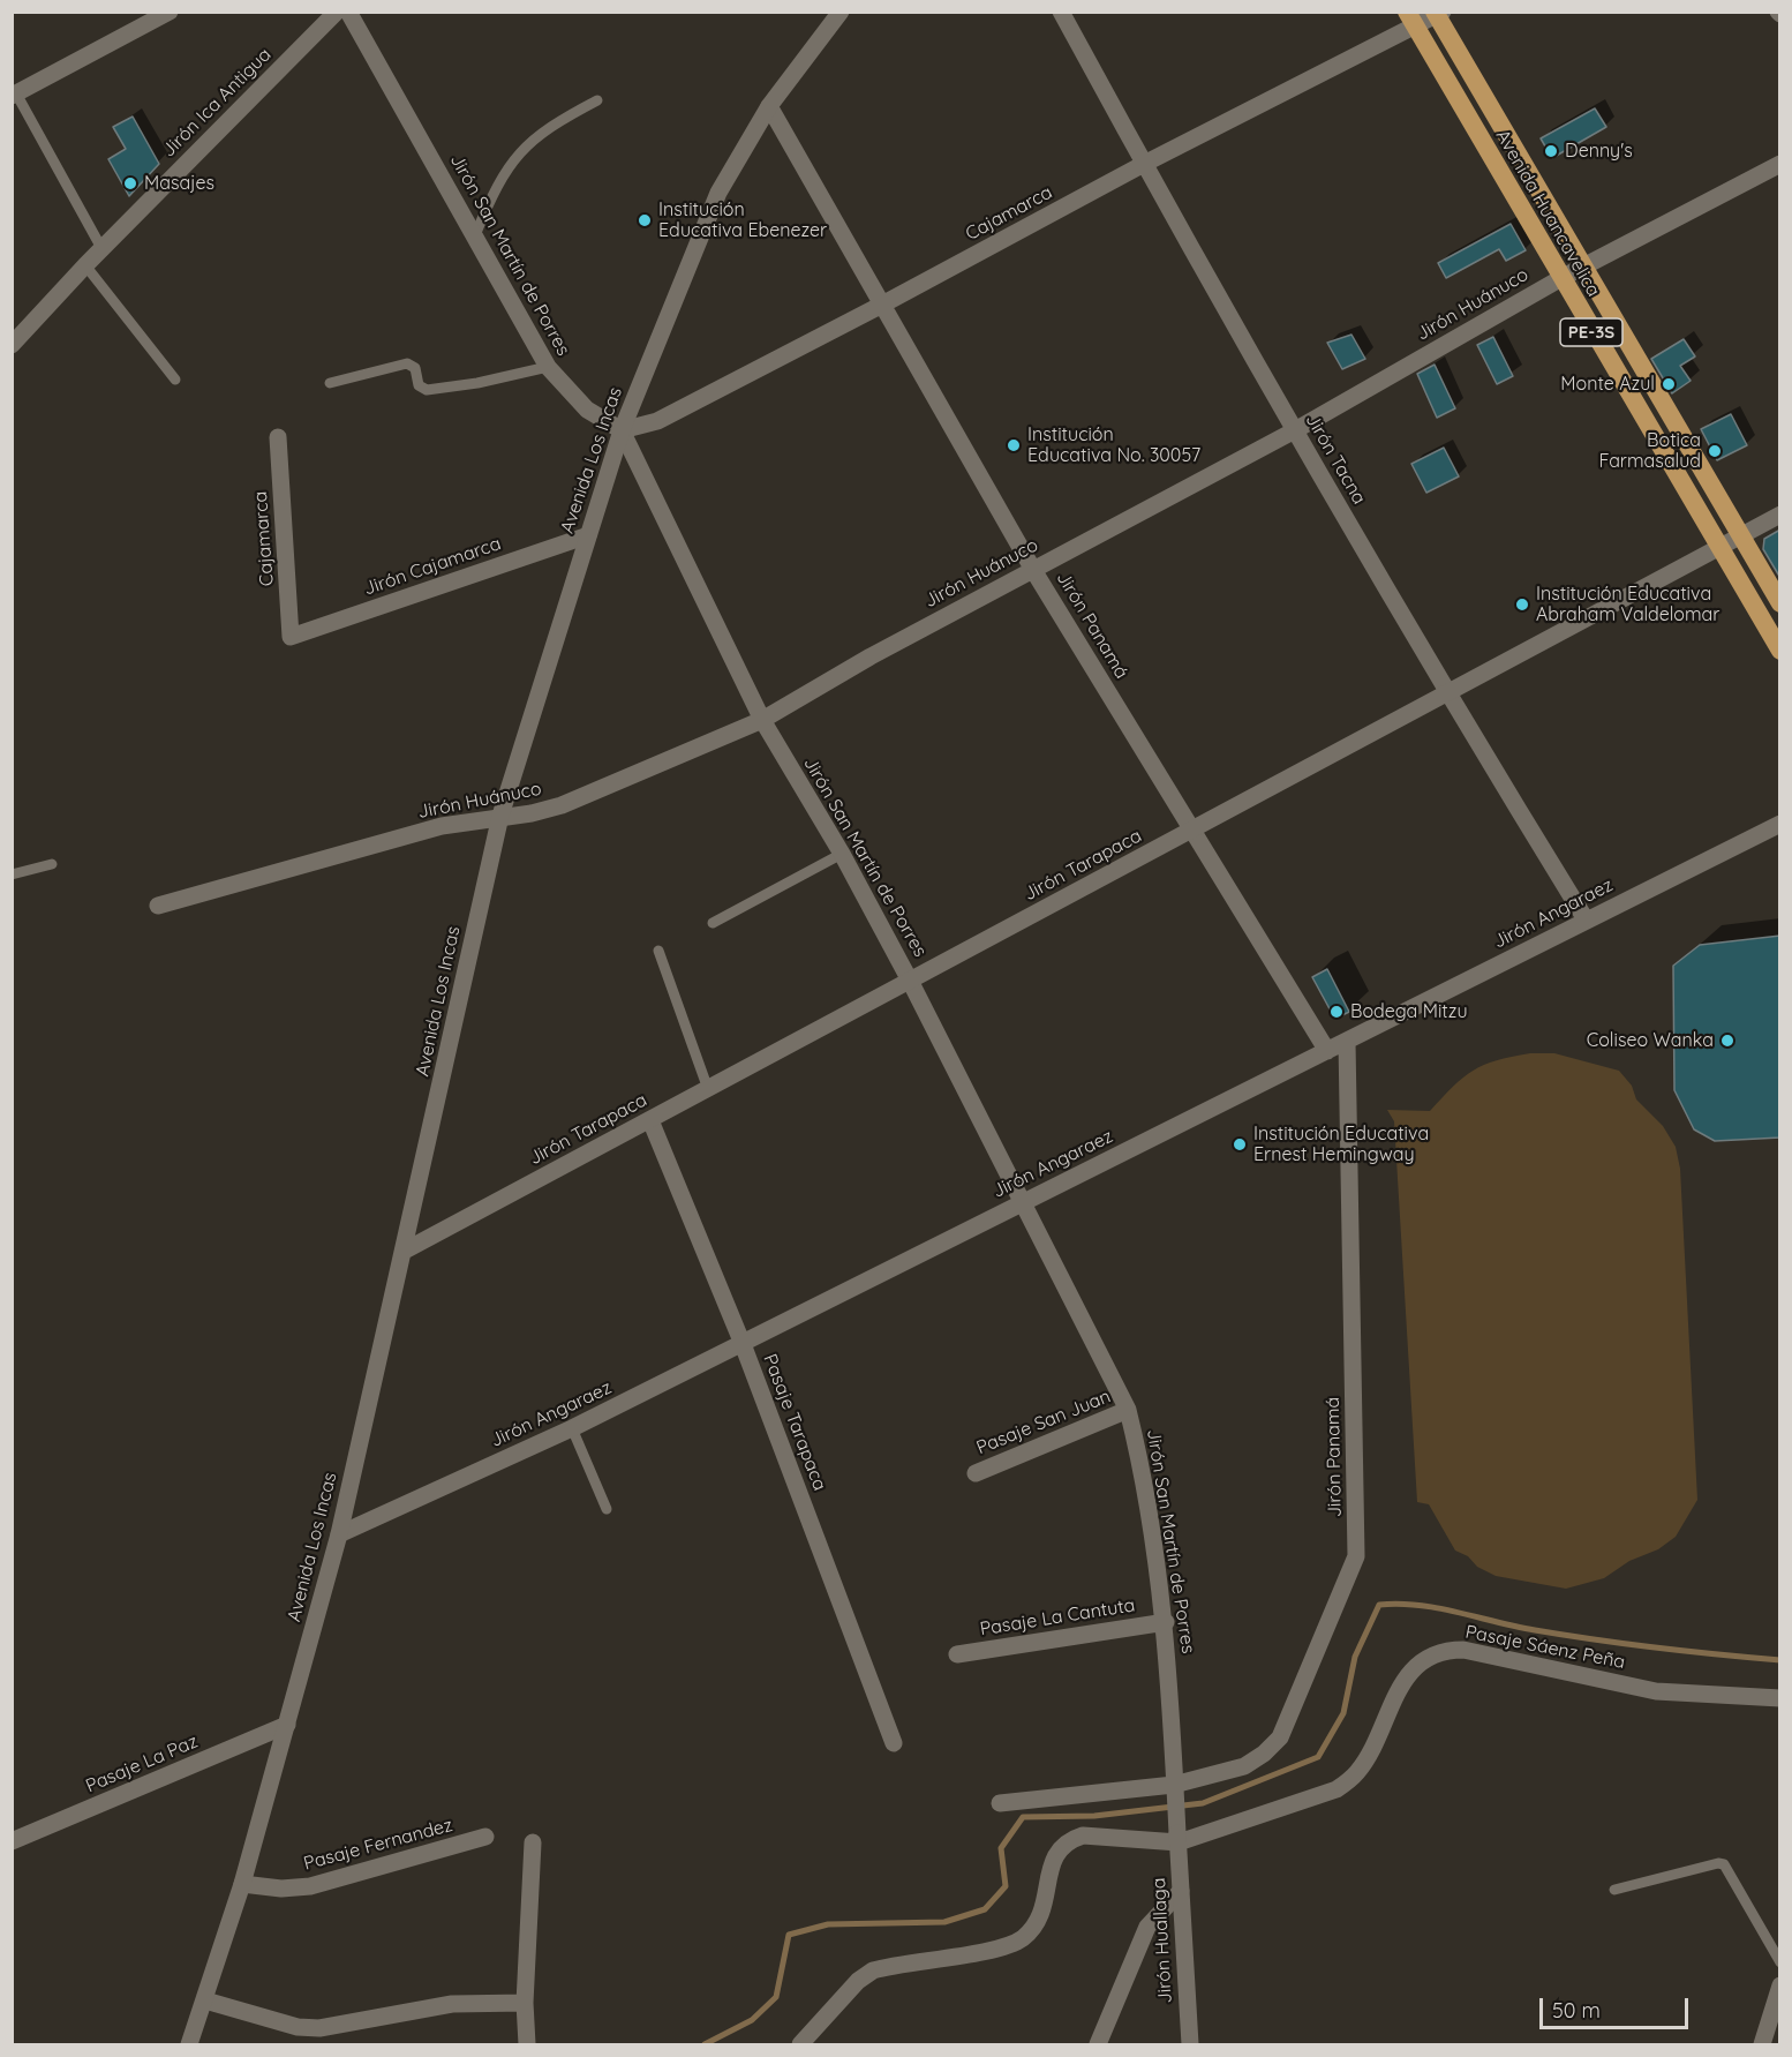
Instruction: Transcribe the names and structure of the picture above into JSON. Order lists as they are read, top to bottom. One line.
{"streets":{"highway":["Avenida Huancavelica","PE-3S"],"street":["Jirón Ica Antigua","Cajamarca","Jirón San Martín de Porres","Jirón Huánuco","Jirón Tacna","Avenida Los Incas","Jirón Cajamarca","Jirón Panamá","Jirón Tarapaca","Jirón Angaraez","Pasaje Tarapaca","Pasaje San Juan","Pasaje La Cantuta","Pasaje Sáenz Peña","Pasaje La Paz","Pasaje Fernandez","Jirón Huallaga"]},"crossings":[["Cajamarca","Avenida Huancavelica"],["Cajamarca","Jirón San Martín de Porres"],["Cajamarca","Jirón Tacna"],["Cajamarca","Avenida Los Incas"],["Cajamarca","Jirón Cajamarca"],["Cajamarca","Jirón Panamá"],["Avenida Huancavelica","Jirón Huánuco"],["Avenida Huancavelica","Jirón Tarapaca"],["Jirón San Martín de Porres","Jirón Huánuco"],["Jirón San Martín de Porres","Avenida Los Incas"],["Jirón San Martín de Porres","Jirón Panamá"],["Jirón San Martín de Porres","Jirón Tarapaca"],["Jirón San Martín de Porres","Jirón Angaraez"],["Jirón San Martín de Porres","Pasaje San Juan"],["Jirón San Martín de Porres","Pasaje La Cantuta"],["Jirón San Martín de Porres","Pasaje Sáenz Peña"],["Jirón San Martín de Porres","Jirón Huallaga"],["Jirón Huánuco","Jirón Tacna"],["Jirón Huánuco","Avenida Los Incas"],["Jirón Huánuco","Jirón Panamá"],["Jirón Tacna","Jirón Tarapaca"],["Jirón Tacna","Jirón Angaraez"],["Avenida Los Incas","Jirón Cajamarca"],["Avenida Los Incas","Jirón Panamá"],["Avenida Los Incas","Jirón Tarapaca"],["Avenida Los Incas","Jirón Angaraez"],["Avenida Los Incas","Pasaje La Paz"],["Avenida Los Incas","Pasaje Fernandez"],["Jirón Panamá","Jirón Tarapaca"],["Jirón Panamá","Jirón Angaraez"],["Jirón Tarapaca","Pasaje Tarapaca"],["Jirón Angaraez","Pasaje Tarapaca"],["Pasaje Sáenz Peña","Jirón Huallaga"]],"places":["Denny's","Masajes","Institución Educativa Ebenezer","Monte Azul","Institución Educativa No. 30057","Botica Farmasalud","Institución Educativa Abraham Valdelomar","Bodega Mitzu","Coliseo Wanka","Institución Educativa Ernest Hemingway"],"scale_bar":"50 m"}
